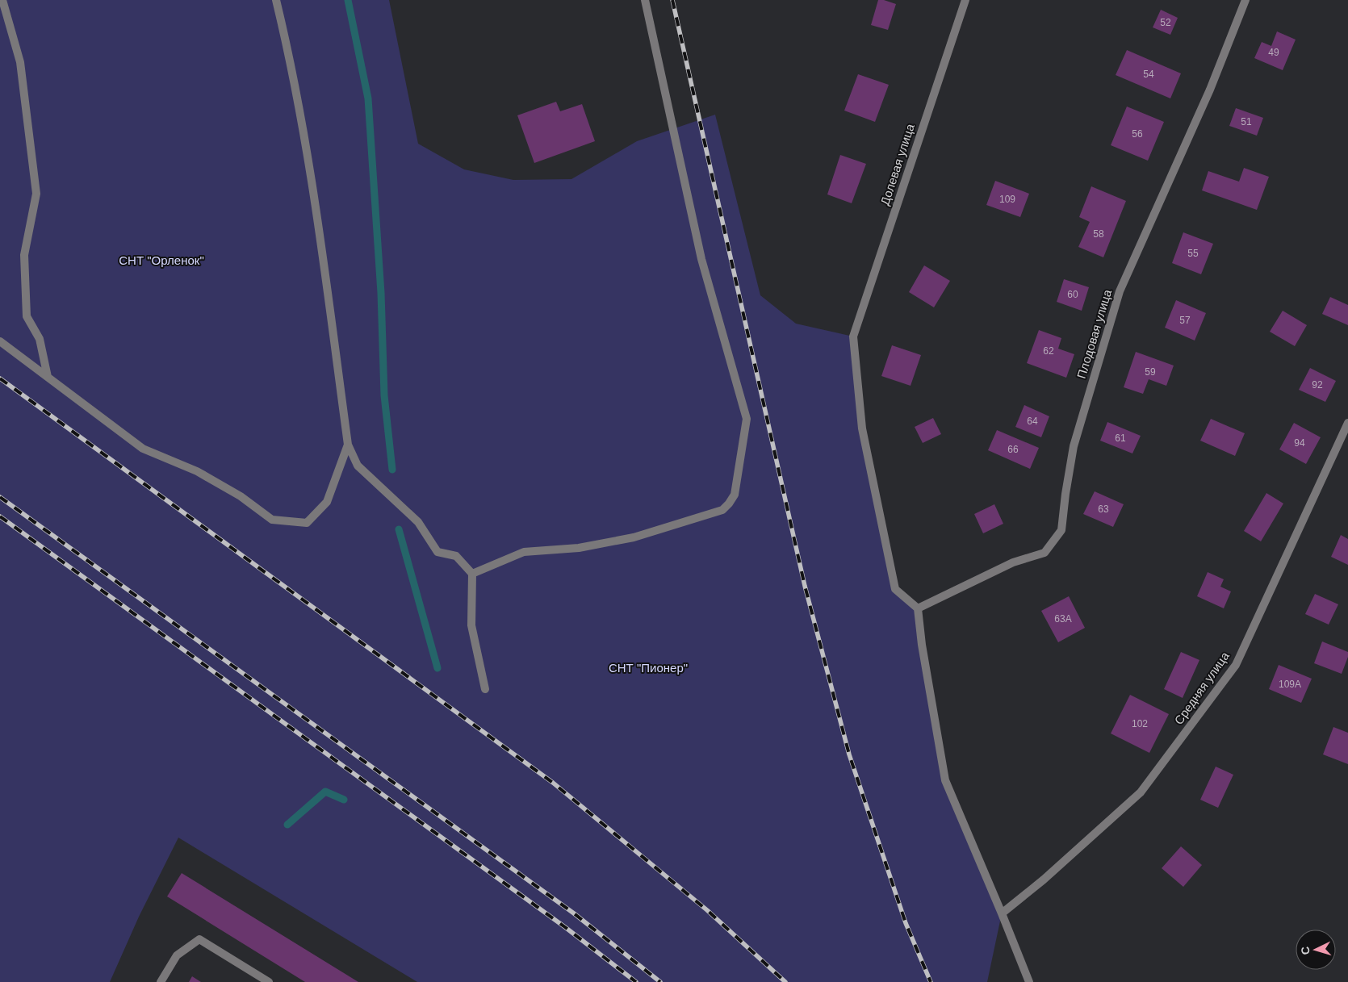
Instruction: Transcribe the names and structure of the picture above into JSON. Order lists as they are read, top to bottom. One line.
{"streets":{"street":["Долевая улица","Плодовая улица","Средняя улица"]},"crossings":[["Долевая улица","Плодовая улица"]],"parks":["СНТ \"Орленок\"","СНТ \"Пионер\""],"house_numbers":["52","49","54","51","56","109","58","55","60","57","62","59","92","64","61","94","66","63","63А","109А","102"],"north":"left"}
